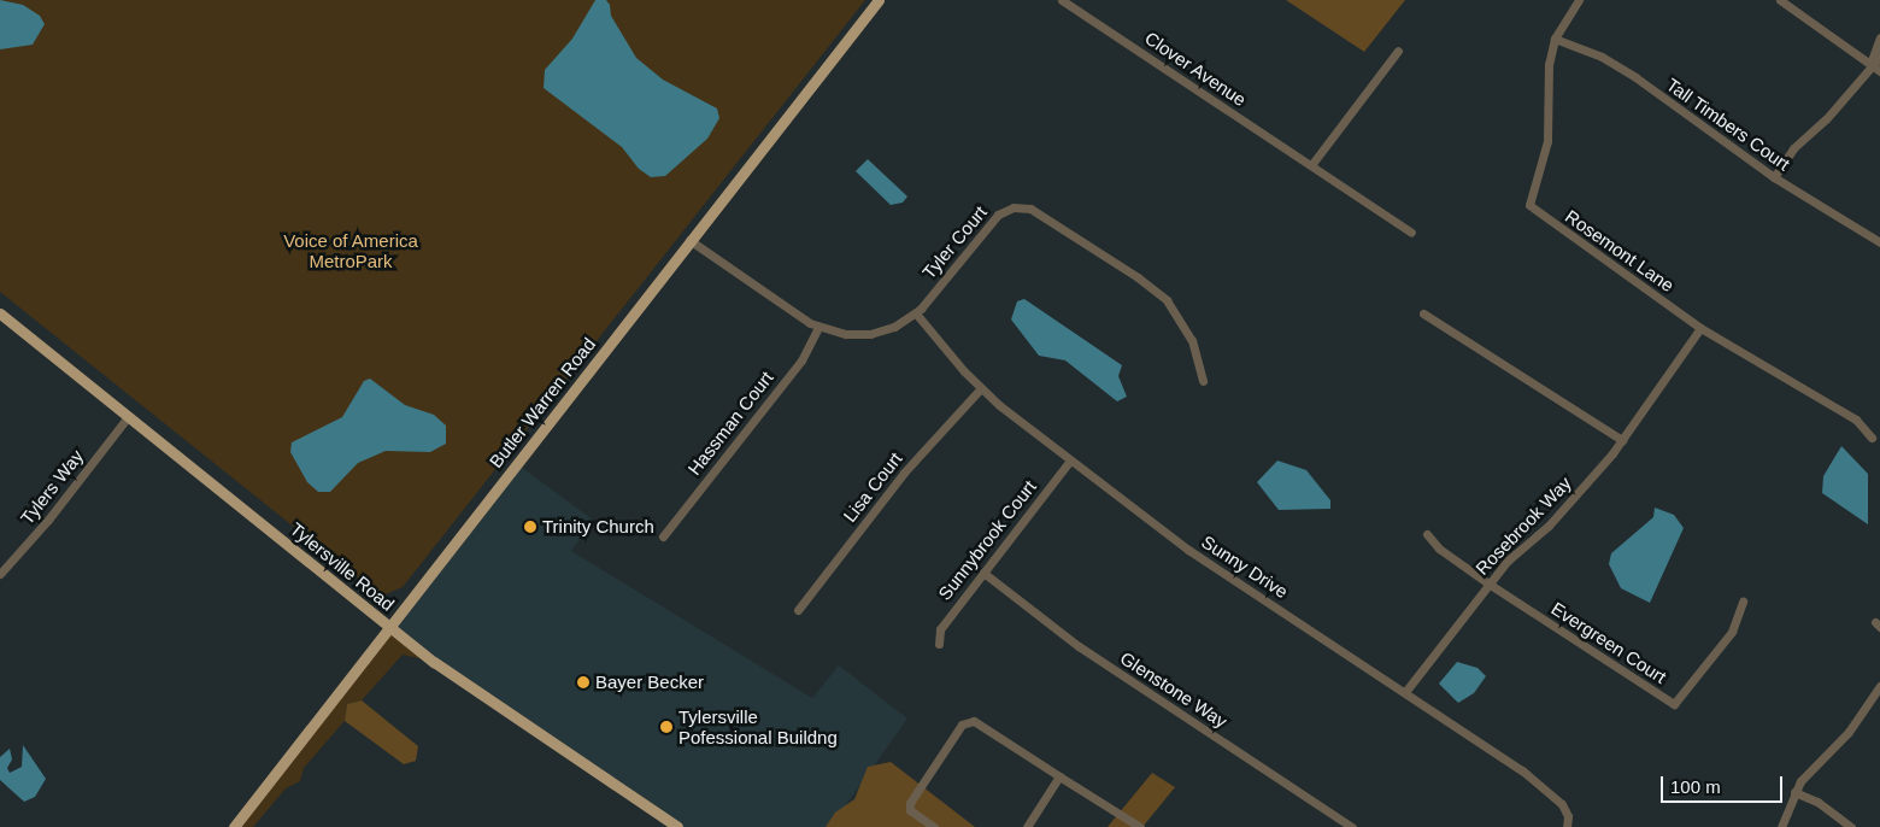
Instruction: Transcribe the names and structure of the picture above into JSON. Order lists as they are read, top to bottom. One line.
{"streets":{"main road":["Butler Warren Road","Tylersville Road"],"street":["Clover Avenue","Tall Timbers Court","Tyler Court","Rosemont Lane","Hassman Court","Tylers Way","Lisa Court","Rosebrook Way","Sunnybrook Court","Sunny Drive","Evergreen Court","Glenstone Way"]},"crossings":[["Tall Timbers Court","Rosemont Lane"],["Tyler Court","Butler Warren Road"],["Tyler Court","Hassman Court"],["Tyler Court","Sunny Drive"],["Rosemont Lane","Rosebrook Way"],["Butler Warren Road","Tylersville Road"],["Tylers Way","Tylersville Road"],["Lisa Court","Sunny Drive"],["Rosebrook Way","Sunny Drive"],["Rosebrook Way","Evergreen Court"],["Sunnybrook Court","Sunny Drive"],["Sunnybrook Court","Glenstone Way"]],"parks":["Voice of America MetroPark"],"places":["Trinity Church","Bayer Becker","Tylersville Pofessional Buildng"],"scale_bar":"100 m"}
